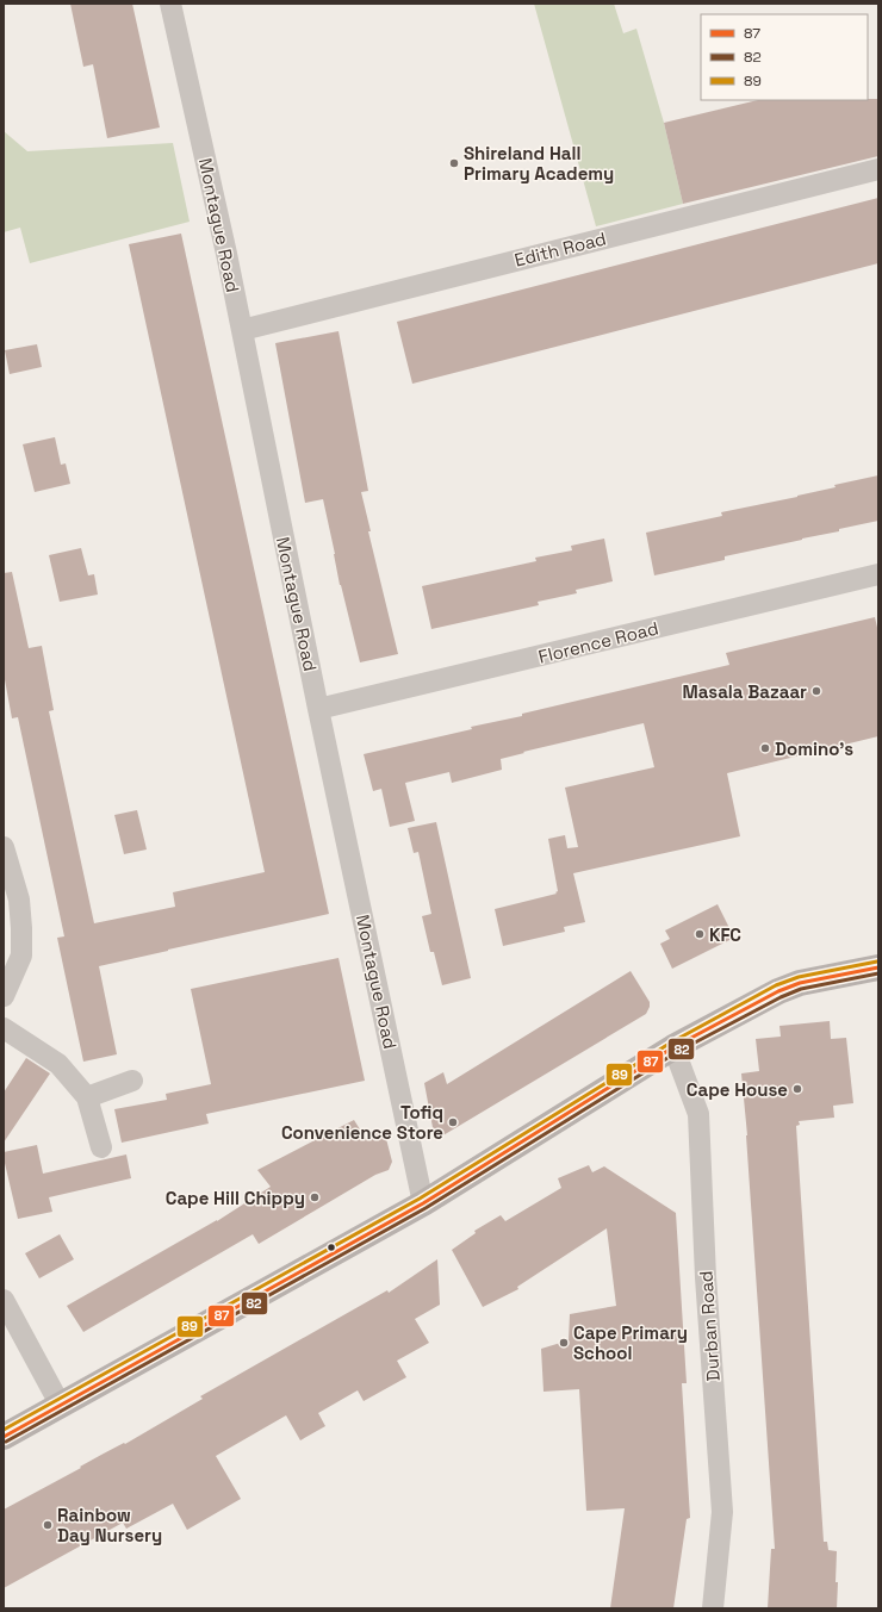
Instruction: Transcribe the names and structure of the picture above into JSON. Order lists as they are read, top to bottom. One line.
{"streets":{"street":["Montague Road","Edith Road","Florence Road","Durban Road"]},"crossings":[["Montague Road","Edith Road"],["Montague Road","Florence Road"]],"places":["Shireland Hall Primary Academy","Masala Bazaar","Domino's","KFC","Cape House","Tofiq Convenience Store","Cape Hill Chippy","Cape Primary School","Rainbow Day Nursery"],"lines":["transit line 89","transit line 87","transit line 82"],"legend":["87","82","89"]}
